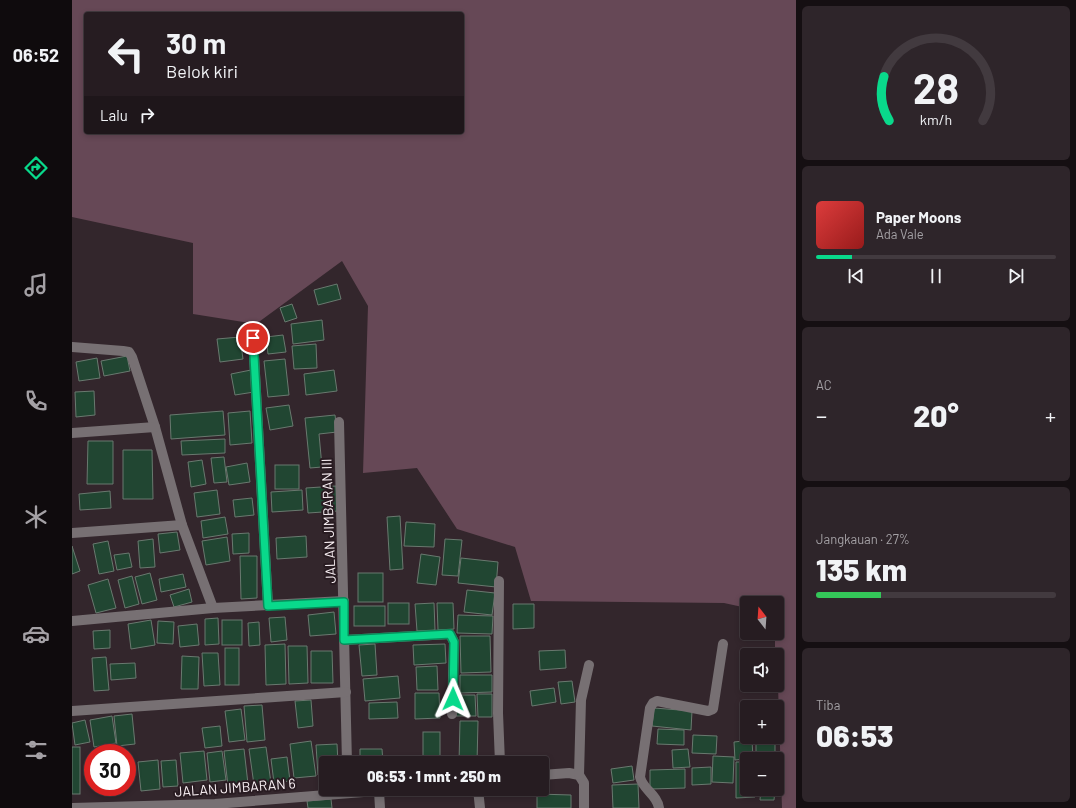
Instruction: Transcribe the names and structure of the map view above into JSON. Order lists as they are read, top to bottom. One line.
{"streets":{"street":["JALAN JIMBARAN III","JALAN JIMBARAN 6"]},"north":"top","page":{"tabs":"06:52","turn":["30 m","Belok kiri"],"then":"Lalu","song":["Paper Moons","Ada Vale"],"tile":["AC",["Jangkauan · 27%","135 km"],["Tiba","06:53"]],"heat":["−","20°","+"],"map_buttons":["+","−"],"limit":"30","trip":"06:53 · 1 mnt · 250 m","gauge":["28","km/h"]}}
